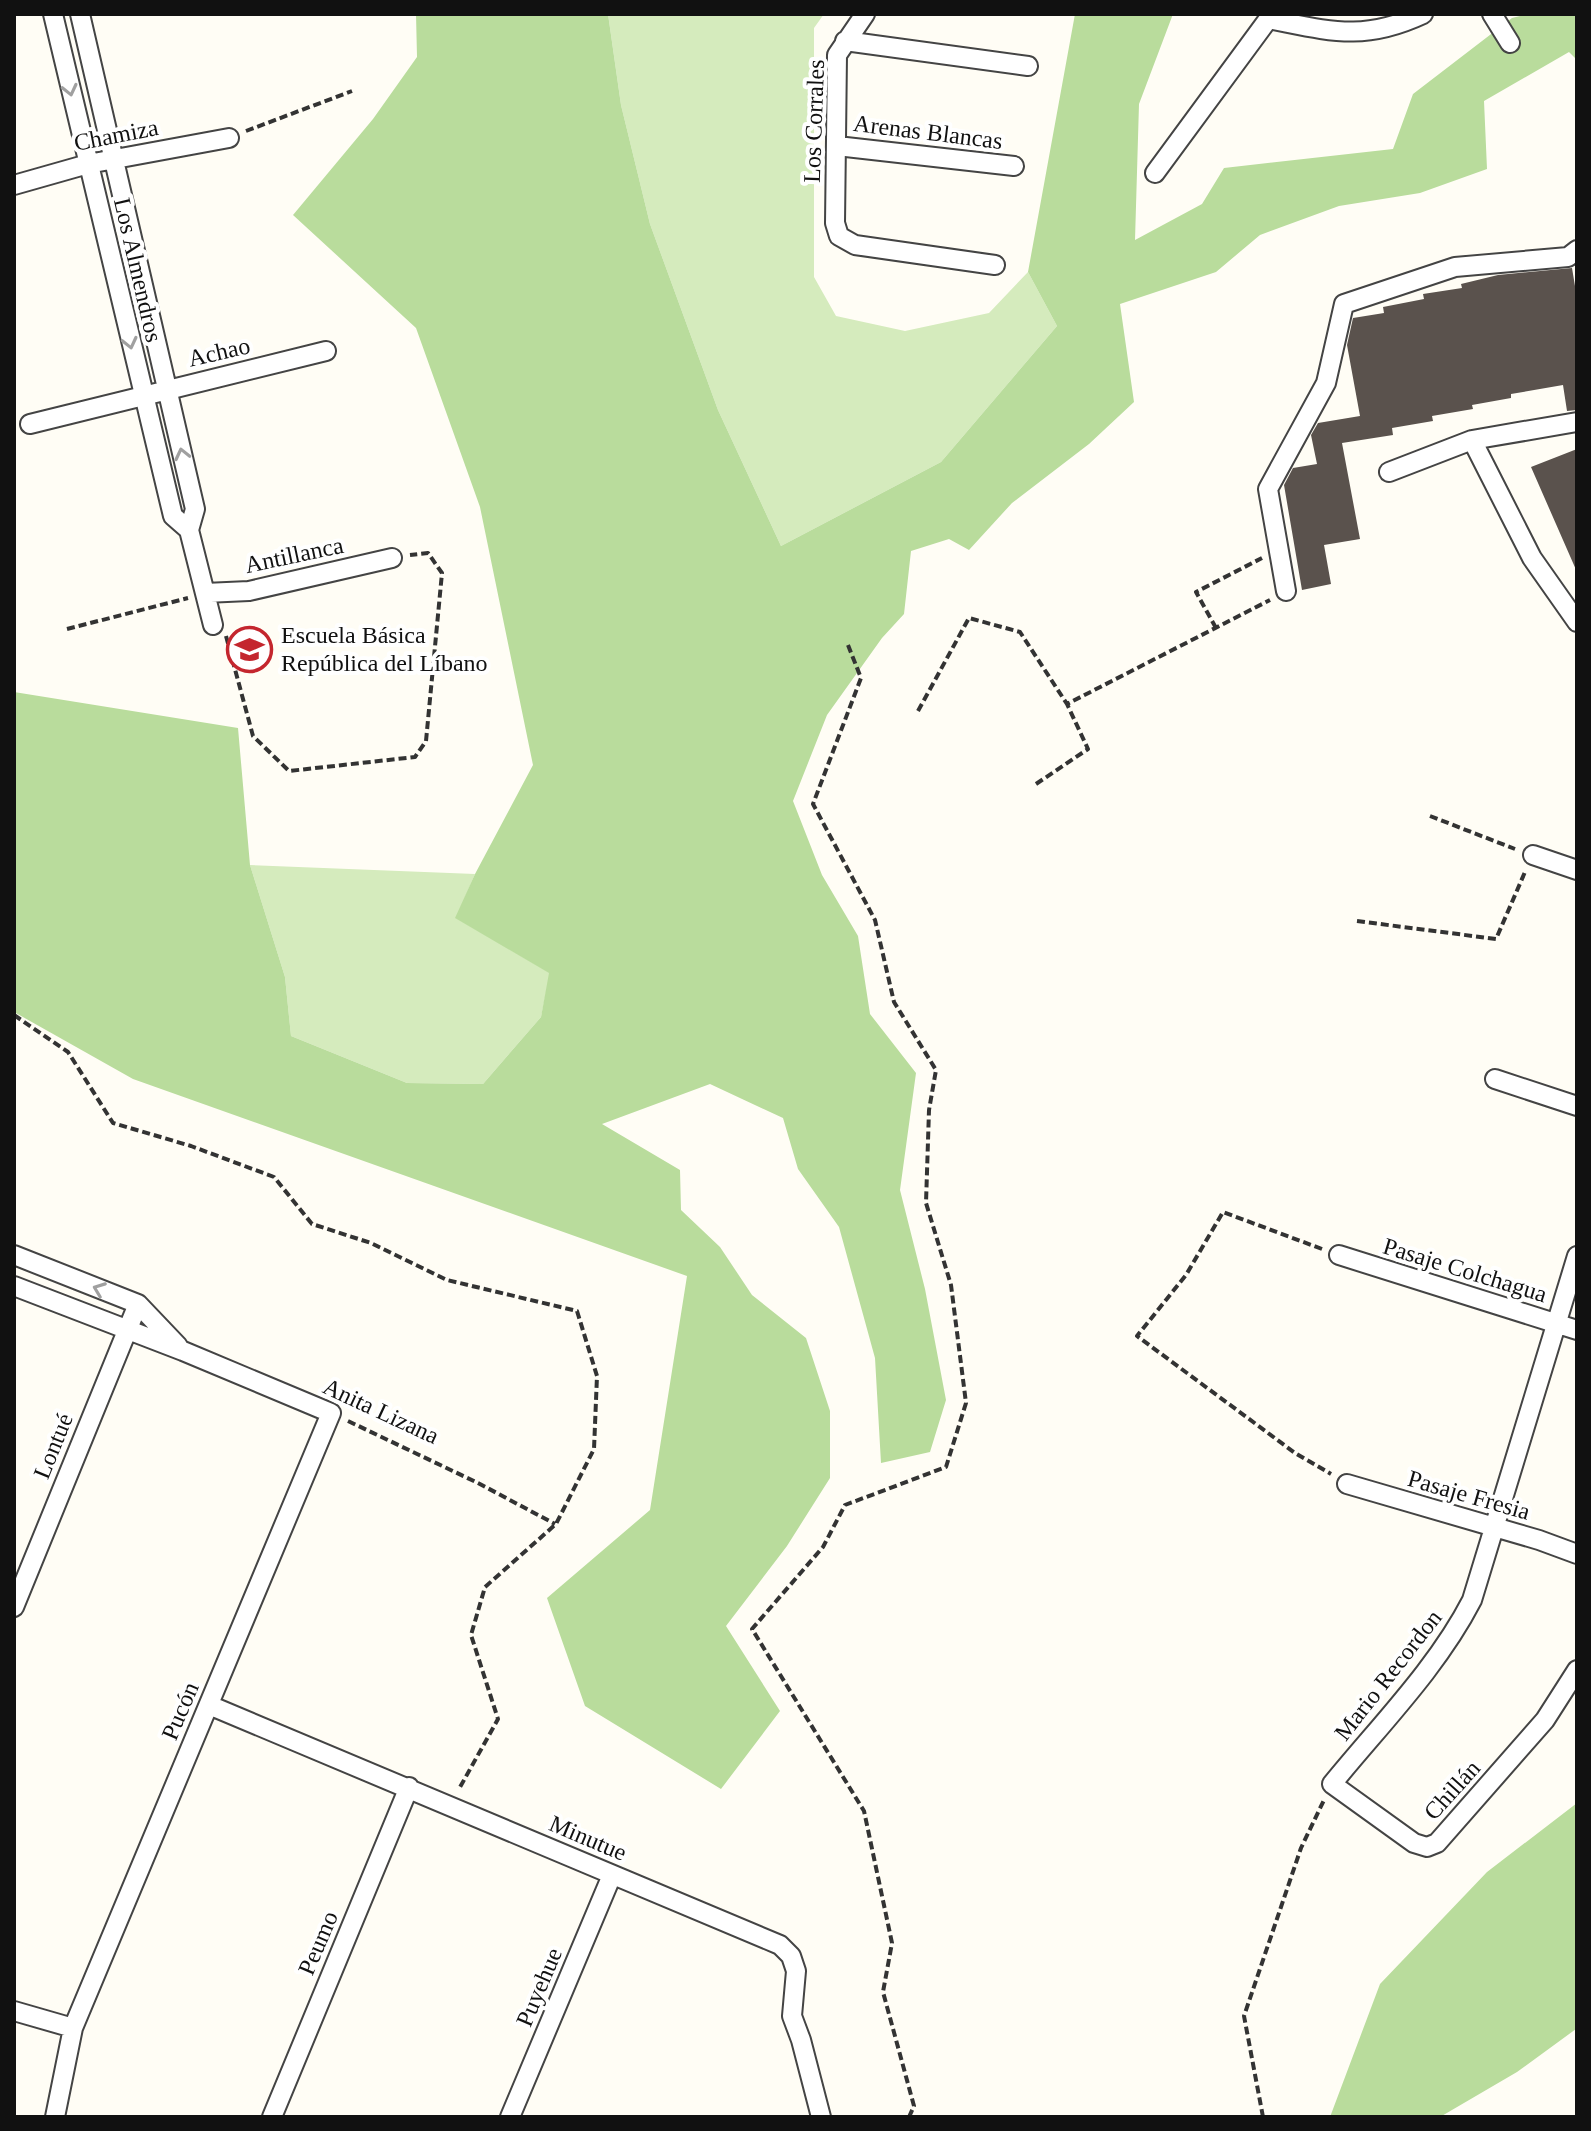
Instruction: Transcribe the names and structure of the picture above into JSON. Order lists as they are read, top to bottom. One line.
{"streets":{"street":["Los Corrales","Arenas Blancas","Chamiza","Los Almendros","Achao","Antillanca","Pasaje Colchagua","Anita Lizana","Lontué","Pasaje Fresia","Mario Recordon","Pucón","Chillán","Minutue","Peumo","Puyehue"]},"crossings":[["Los Corrales","Arenas Blancas"],["Chamiza","Los Almendros"],["Los Almendros","Achao"],["Los Almendros","Antillanca"],["Pasaje Colchagua","Mario Recordon"],["Anita Lizana","Lontué"],["Anita Lizana","Pucón"],["Pasaje Fresia","Mario Recordon"],["Mario Recordon","Chillán"],["Pucón","Minutue"],["Minutue","Peumo"],["Minutue","Puyehue"]],"places":{"school or university":["Escuela Básica República del Líbano"]}}
